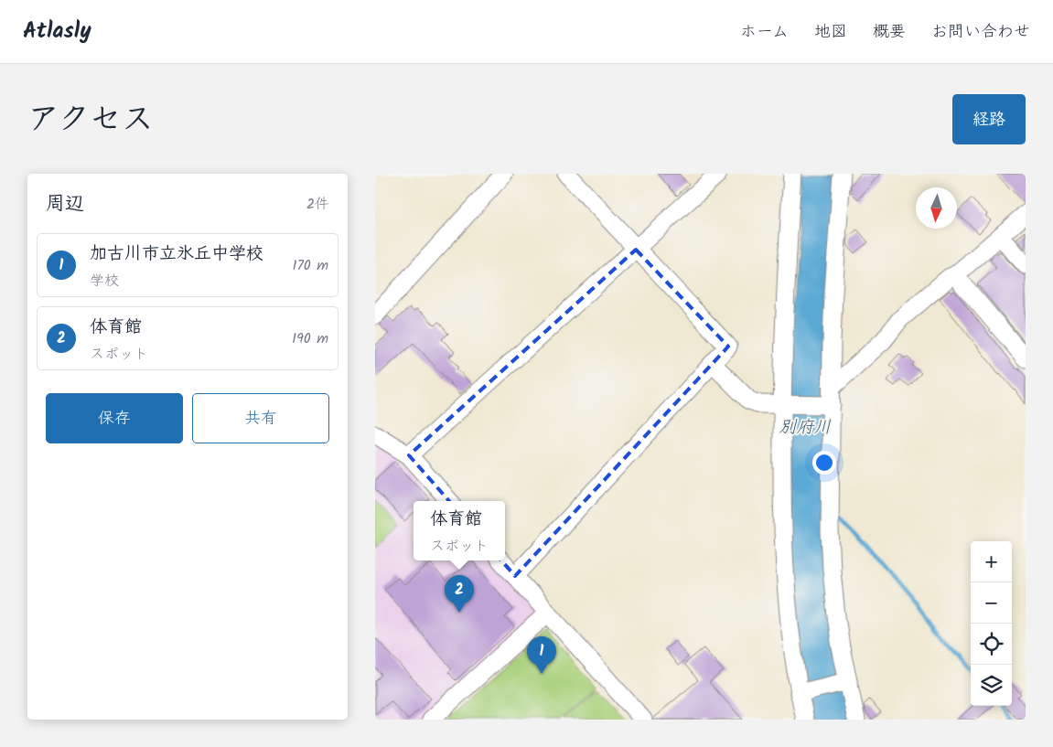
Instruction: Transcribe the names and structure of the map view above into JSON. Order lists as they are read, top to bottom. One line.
{"water":["別府川"],"north":"bottom","page":{"header":"Atlasly","nav":["ホーム","地図","概要","お問い合わせ"],"title":"アクセス","buttons":["経路",["保存","共有"]],"heading":["周辺","2件"],"list":[{"mark":"1","name":"加古川市立氷丘中学校","note":"学校","value":"170 m"},{"mark":"2","name":"体育館","note":"スポット","value":"190 m"}],"popup":["体育館","スポット"],"map_buttons":["+","−"],"pins":["2","1"]}}
